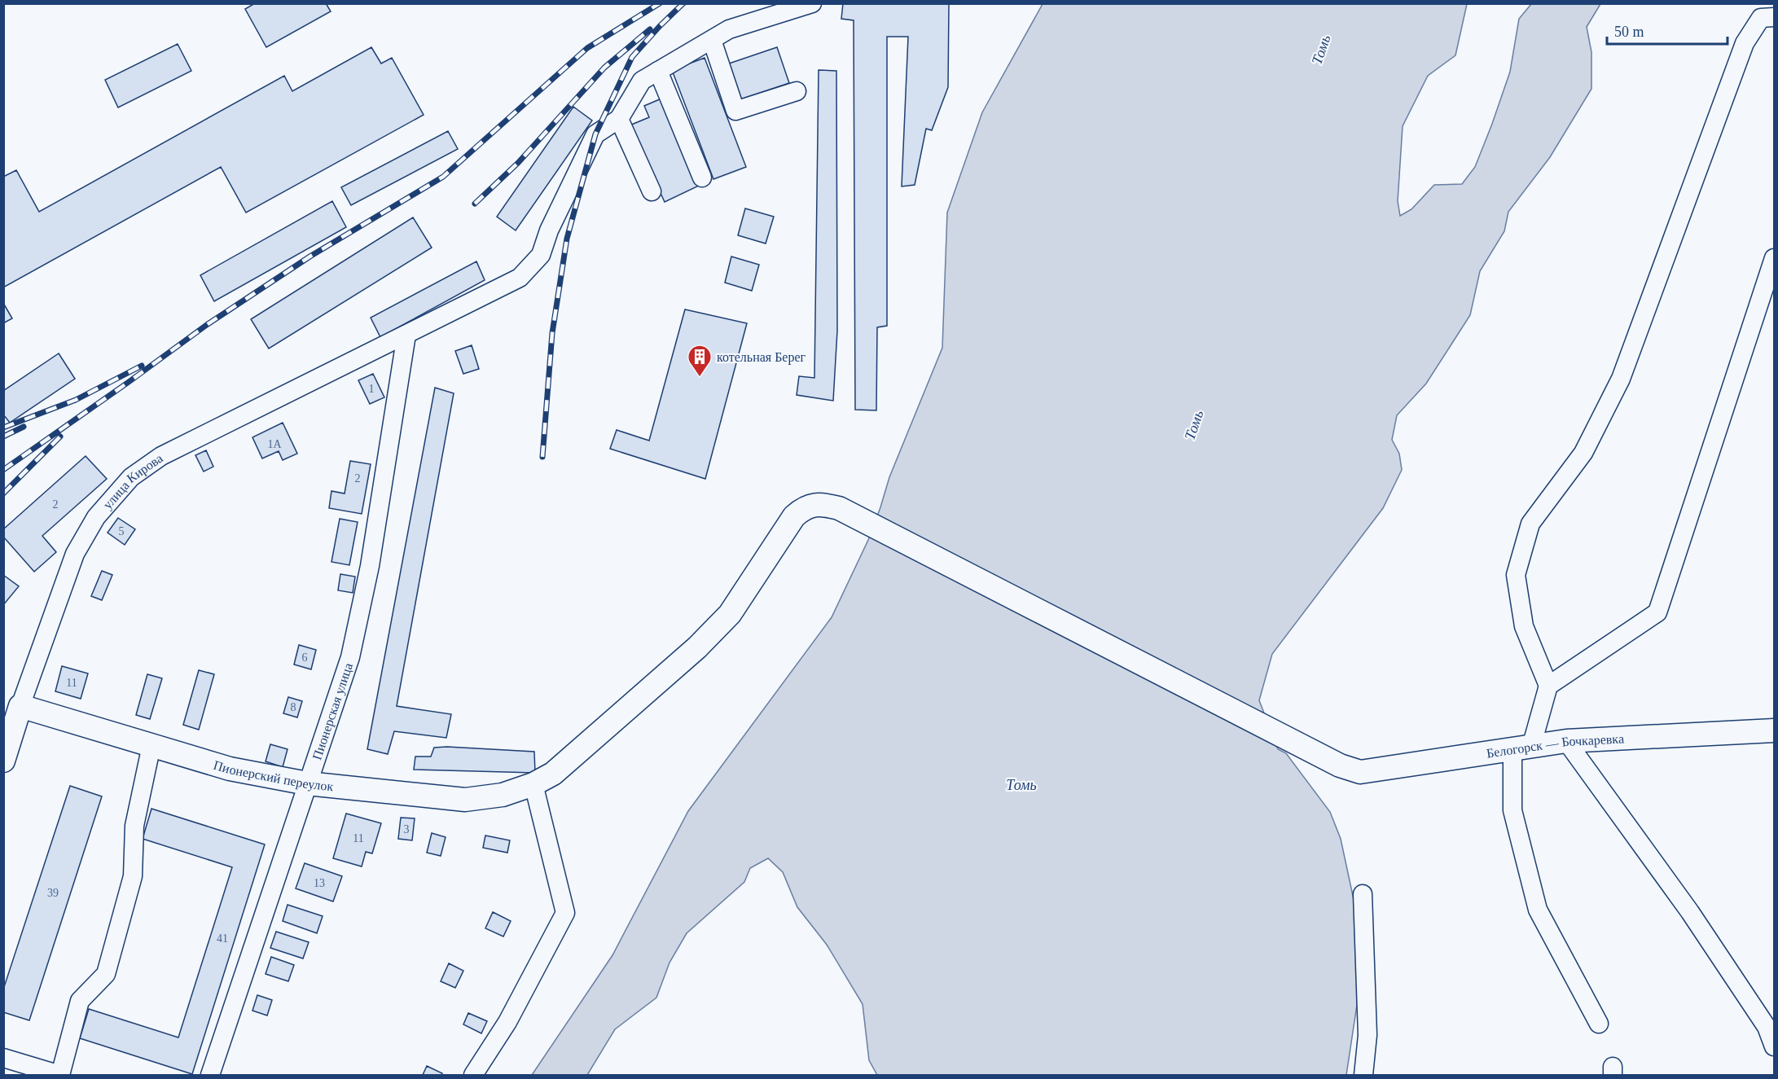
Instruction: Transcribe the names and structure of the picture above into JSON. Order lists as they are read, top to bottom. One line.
{"streets":{"main road":["улица Кирова","Белогорск — Бочкаревка","Пионерский переулок"],"street":["Пионерская улица"]},"crossings":[["улица Кирова","Пионерская улица"],["улица Кирова","Пионерский переулок"],["Пионерская улица","Пионерский переулок"],["Белогорск — Бочкаревка","Пионерский переулок"]],"water":["Томь"],"places":{"building":["котельная Берег"]},"house_numbers":["1","1А","2","2","5","6","11","8","3","11","13","39","41"],"scale_bar":"50 m"}
